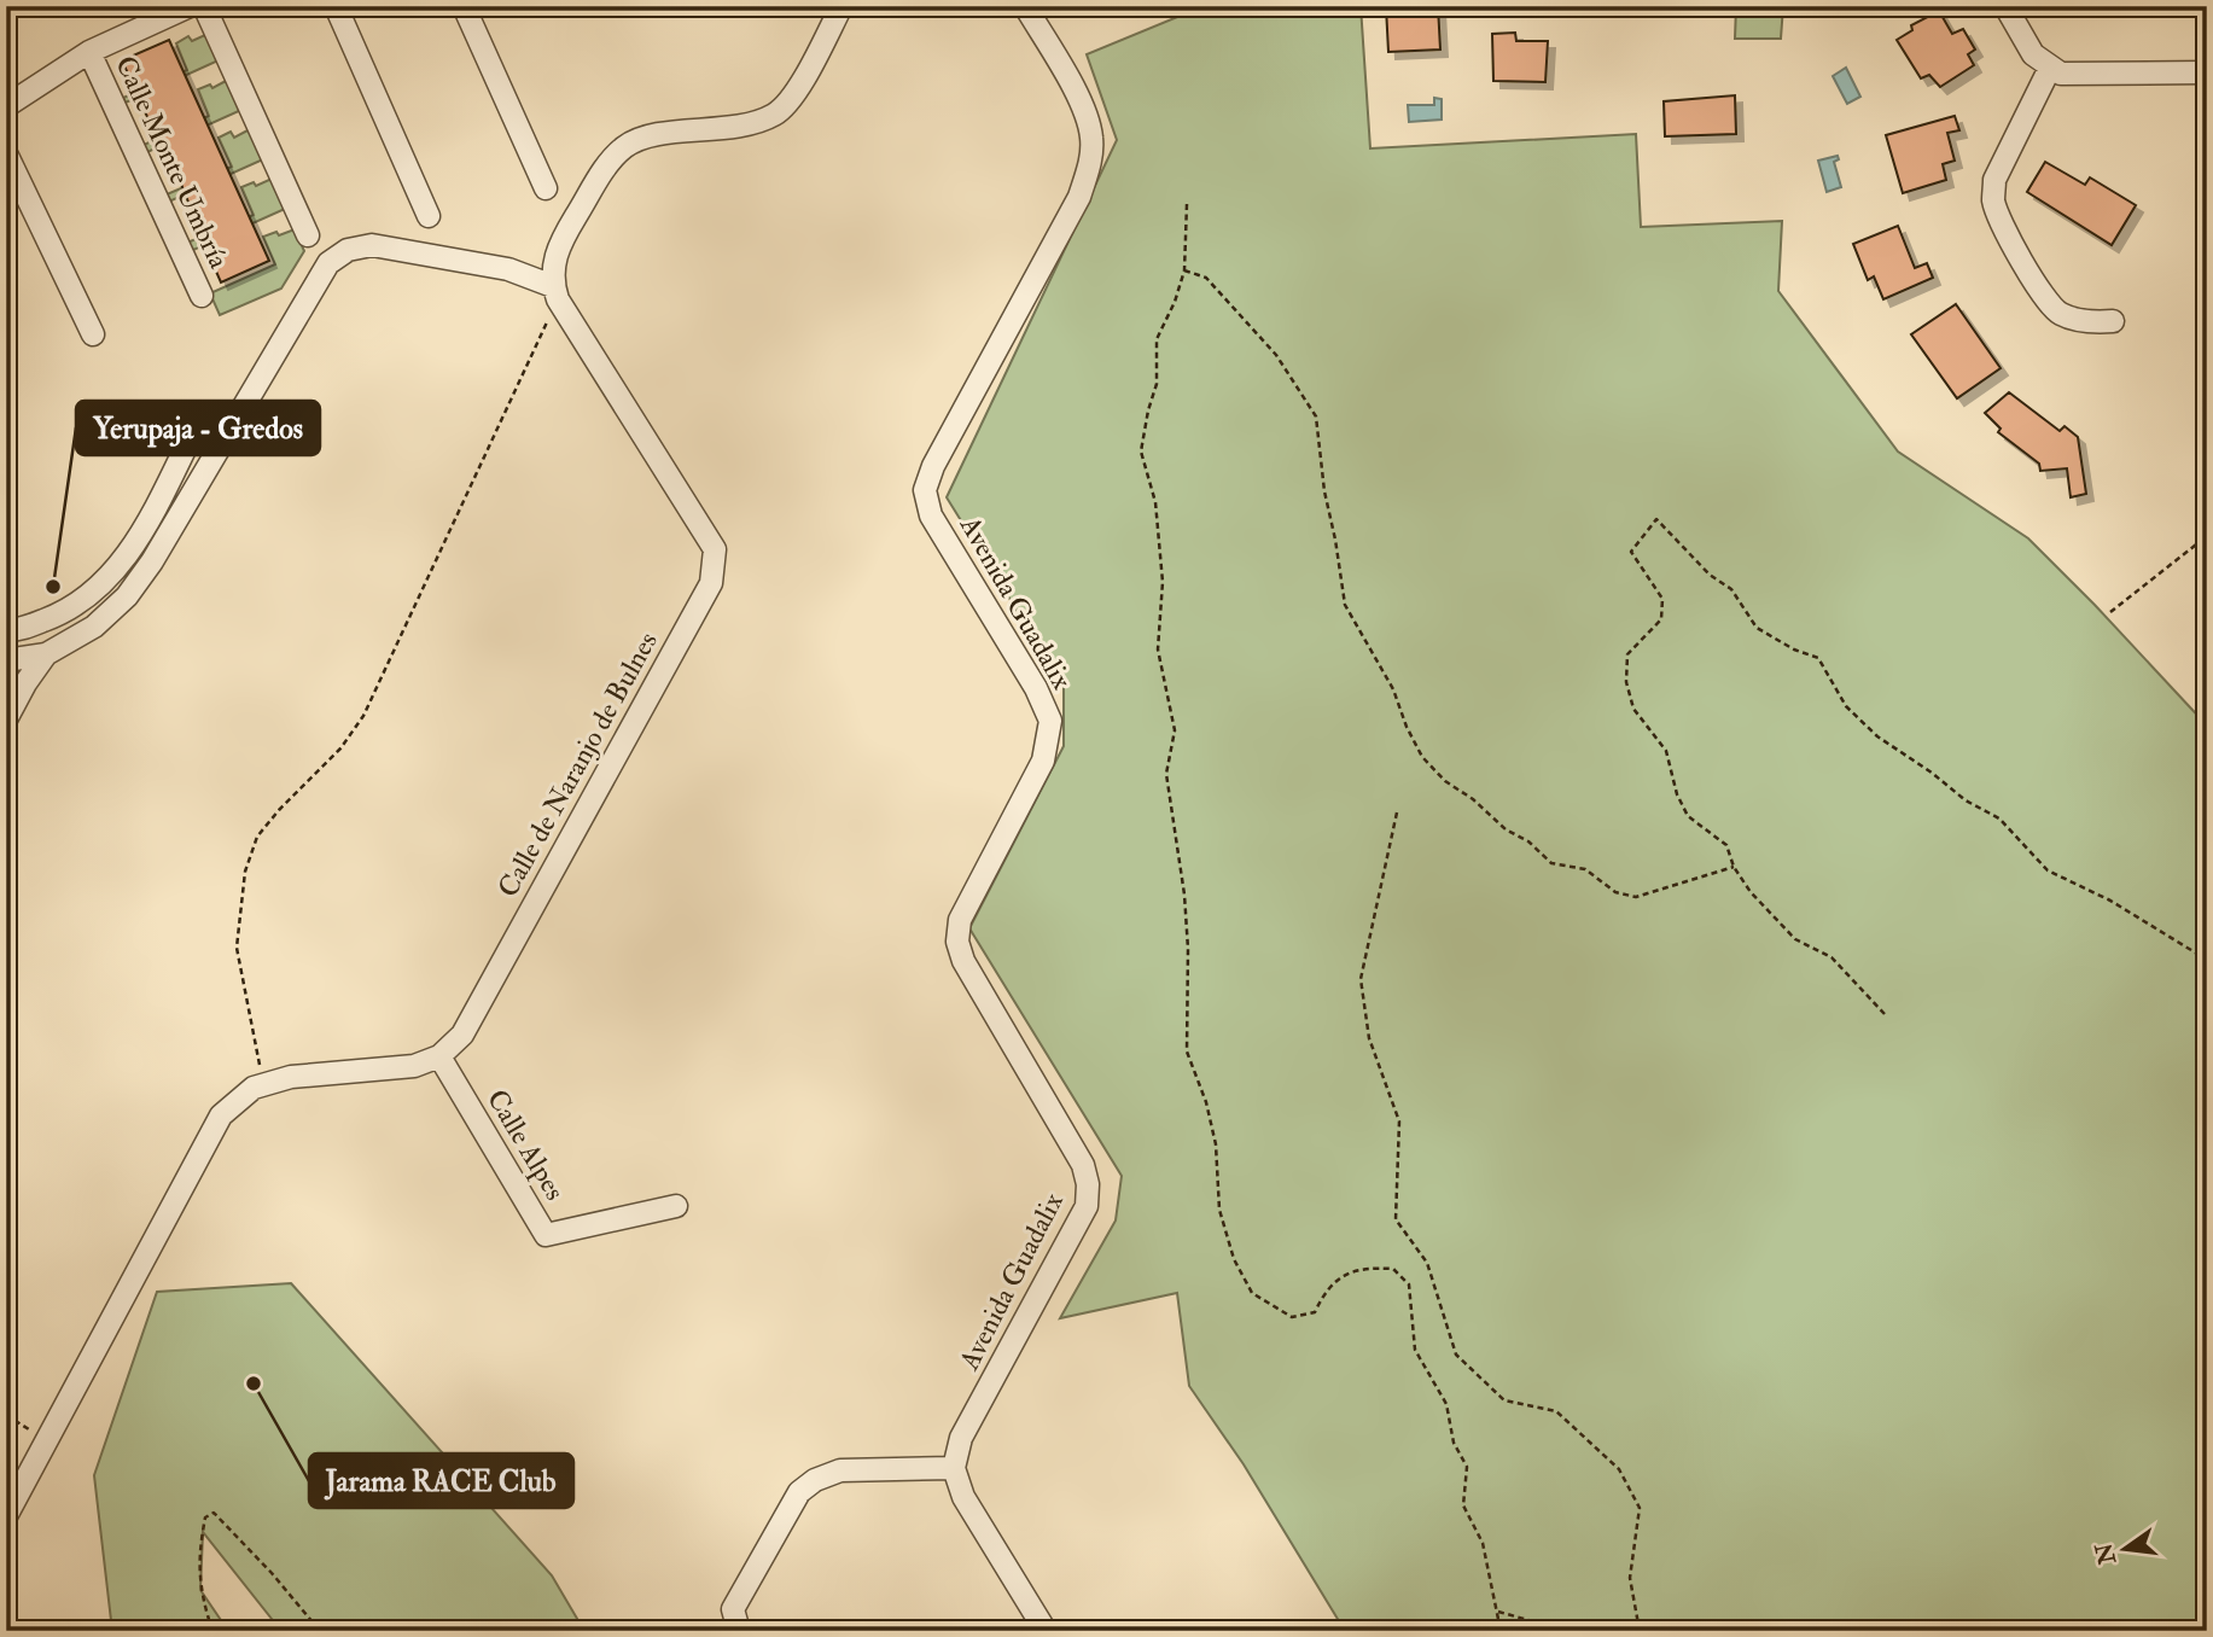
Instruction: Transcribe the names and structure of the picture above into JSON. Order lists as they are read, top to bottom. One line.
{"streets":{"street":["Calle Monte Umbría","Avenida Guadalix","Calle de Naranjo de Bulnes","Calle Alpes"]},"crossings":[["Calle de Naranjo de Bulnes","Calle Alpes"]],"places":["Yerupaja - Gredos","Jarama RACE Club"],"north":"left"}
